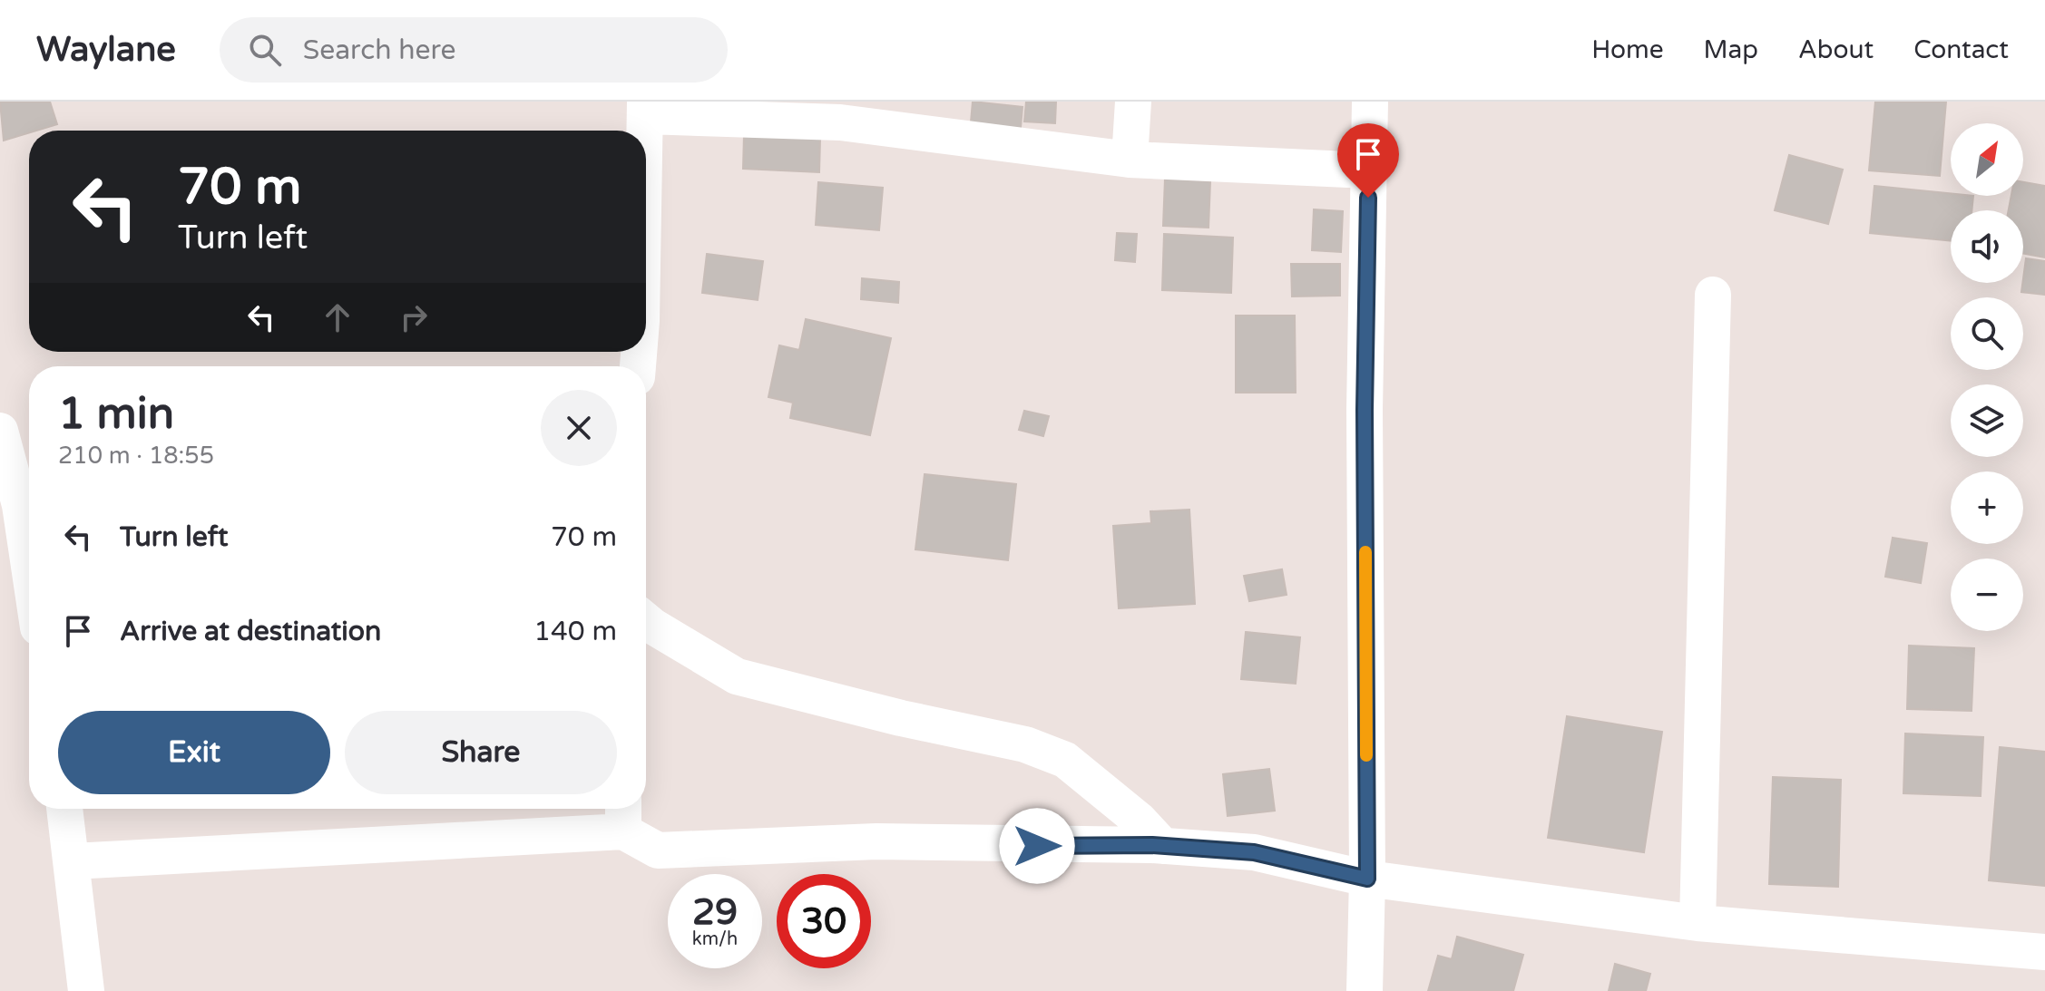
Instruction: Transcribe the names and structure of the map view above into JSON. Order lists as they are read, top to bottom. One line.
{"north":"top right","page":{"header":"Waylane","search":"Search here","nav":["Home","Map","About","Contact"],"map_buttons":["+","−"],"turn":["70 m","Turn left"],"heading":["1 min","210 m · 18:55"],"list":[{"name":"Turn left","value":"70 m"},{"name":"Arrive at destination","value":"140 m"}],"buttons":["Exit","Share"],"speed":"29 km/h","limit":"30"}}
